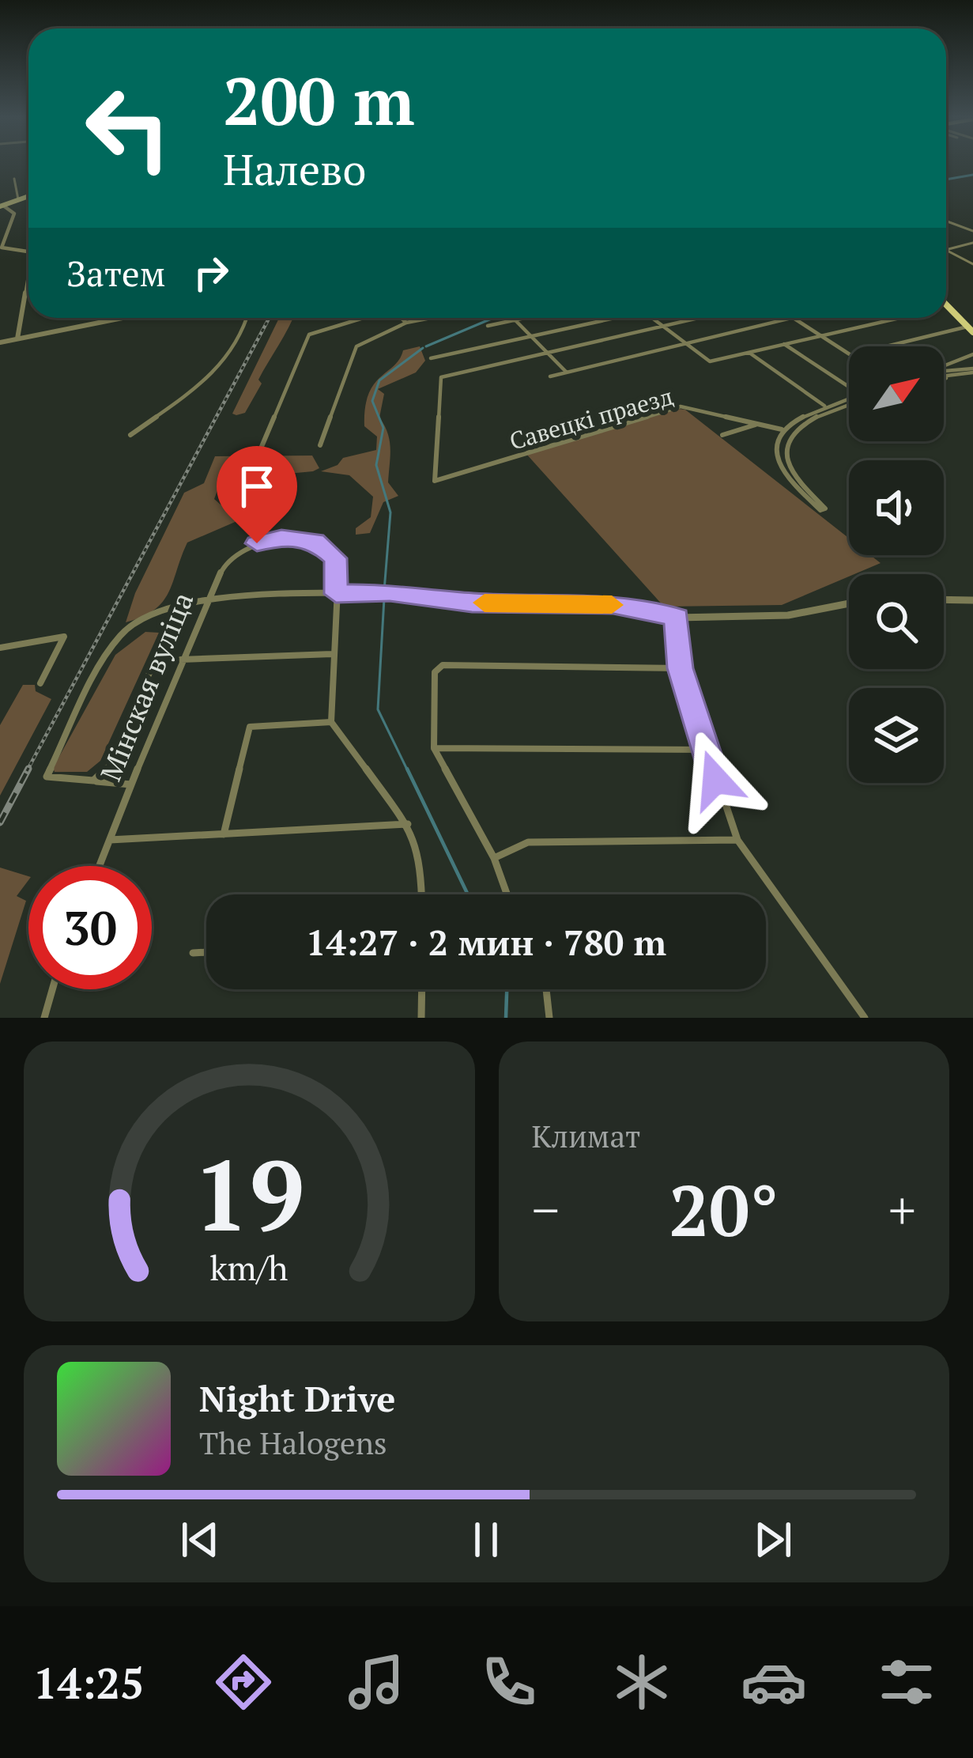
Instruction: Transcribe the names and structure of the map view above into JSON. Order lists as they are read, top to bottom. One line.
{"streets":{"street":["Савецкі праезд","Мінская вуліца"]},"north":"top right","page":{"turn":["200 m","Налево"],"then":"Затем","limit":"30","trip":"14:27 · 2 мин · 780 m","tile":"Климат","heat":["−","20°","+"],"song":["Night Drive","The Halogens"],"tabs":"14:25","gauge":["19","km/h"]}}
